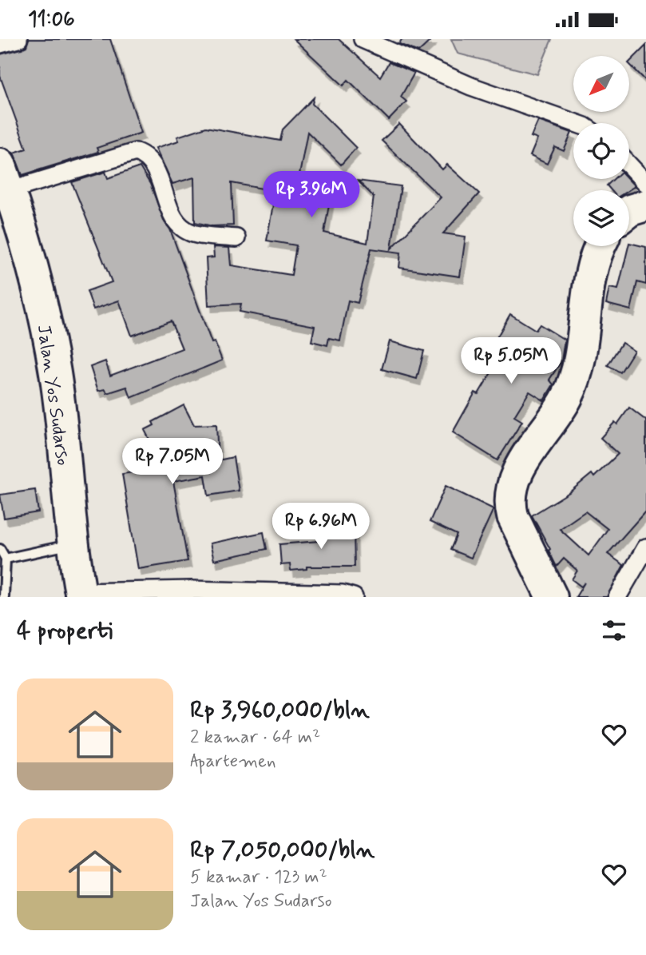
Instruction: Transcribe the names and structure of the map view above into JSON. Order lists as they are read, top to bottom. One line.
{"streets":{"highway":["Jalan Yos Sudarso"]},"north":"bottom left","page":{"status":"11:06","price":["Rp 3.96M","Rp 5.05M","Rp 7.05M","Rp 6.96M"],"heading":"4 properti","list":[{"name":"Rp 3,960,000/bln","note":"2 kamar · 64 m² · Apartemen"},{"name":"Rp 7,050,000/bln","note":"5 kamar · 123 m² · Jalan Yos Sudarso"}]}}
